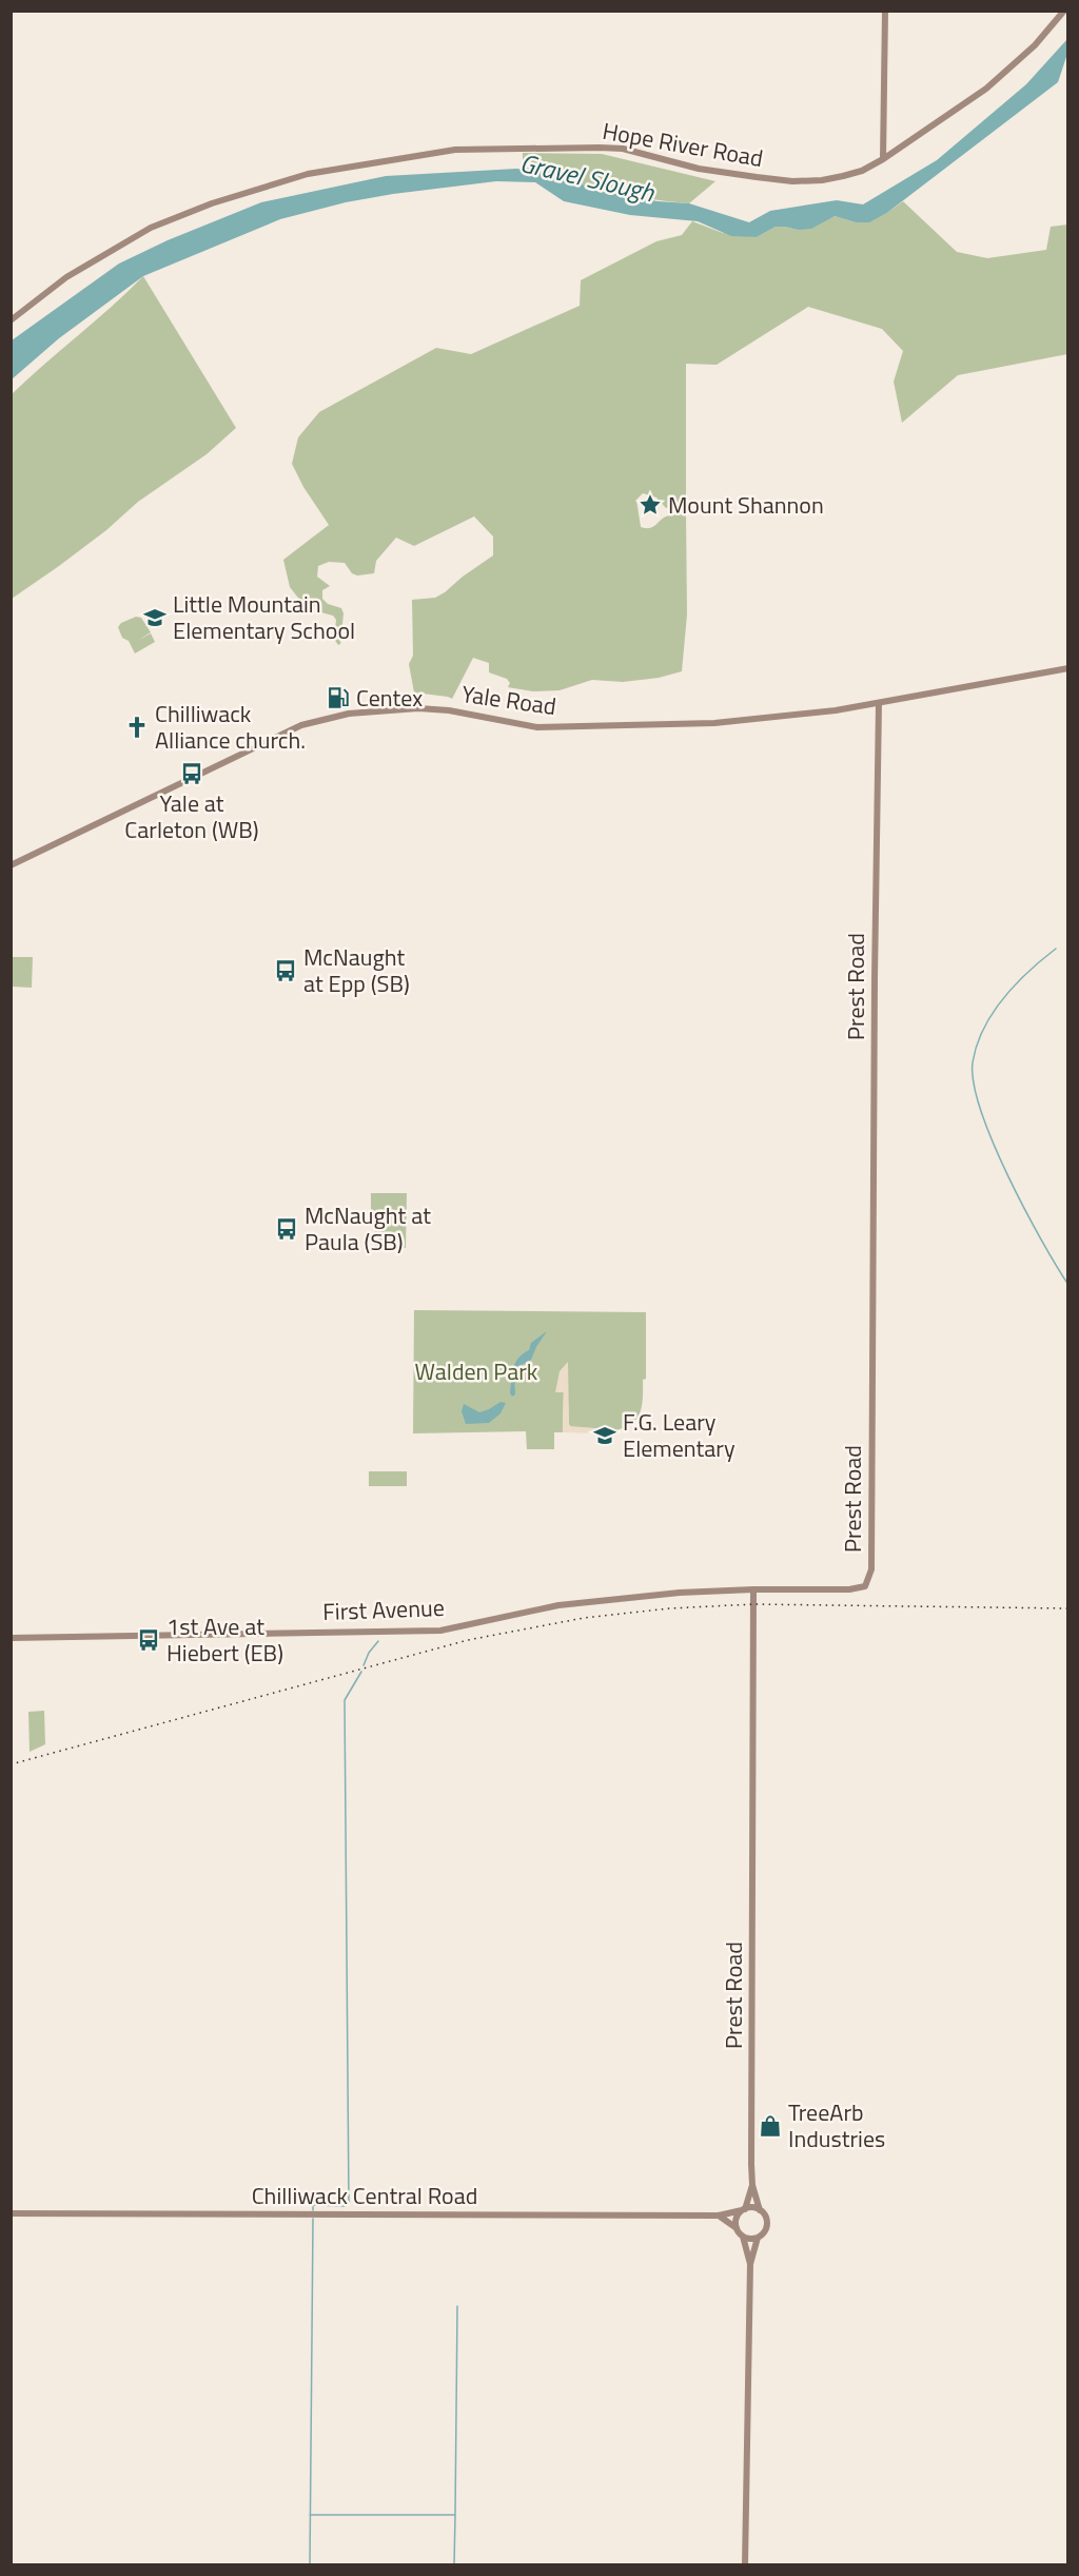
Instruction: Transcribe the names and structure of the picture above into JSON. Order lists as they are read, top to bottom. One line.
{"streets":{"street":["Hope River Road","Yale Road","Prest Road","First Avenue","Chilliwack Central Road"]},"crossings":[["Yale Road","Prest Road"],["Prest Road","First Avenue"],["Prest Road","Chilliwack Central Road"]],"water":["Gravel Slough"],"parks":["Walden Park"],"places":{"place":["Mount Shannon"],"school or university":["Little Mountain Elementary School","F.G. Leary Elementary"],"fuel station":["Centex"],"church":["Chilliwack Alliance church."],"bus stop":["Yale at Carleton (WB)","McNaught at Epp (SB)","McNaught at Paula (SB)","1st Ave at Hiebert (EB)"],"shop":["TreeArb Industries"]}}
